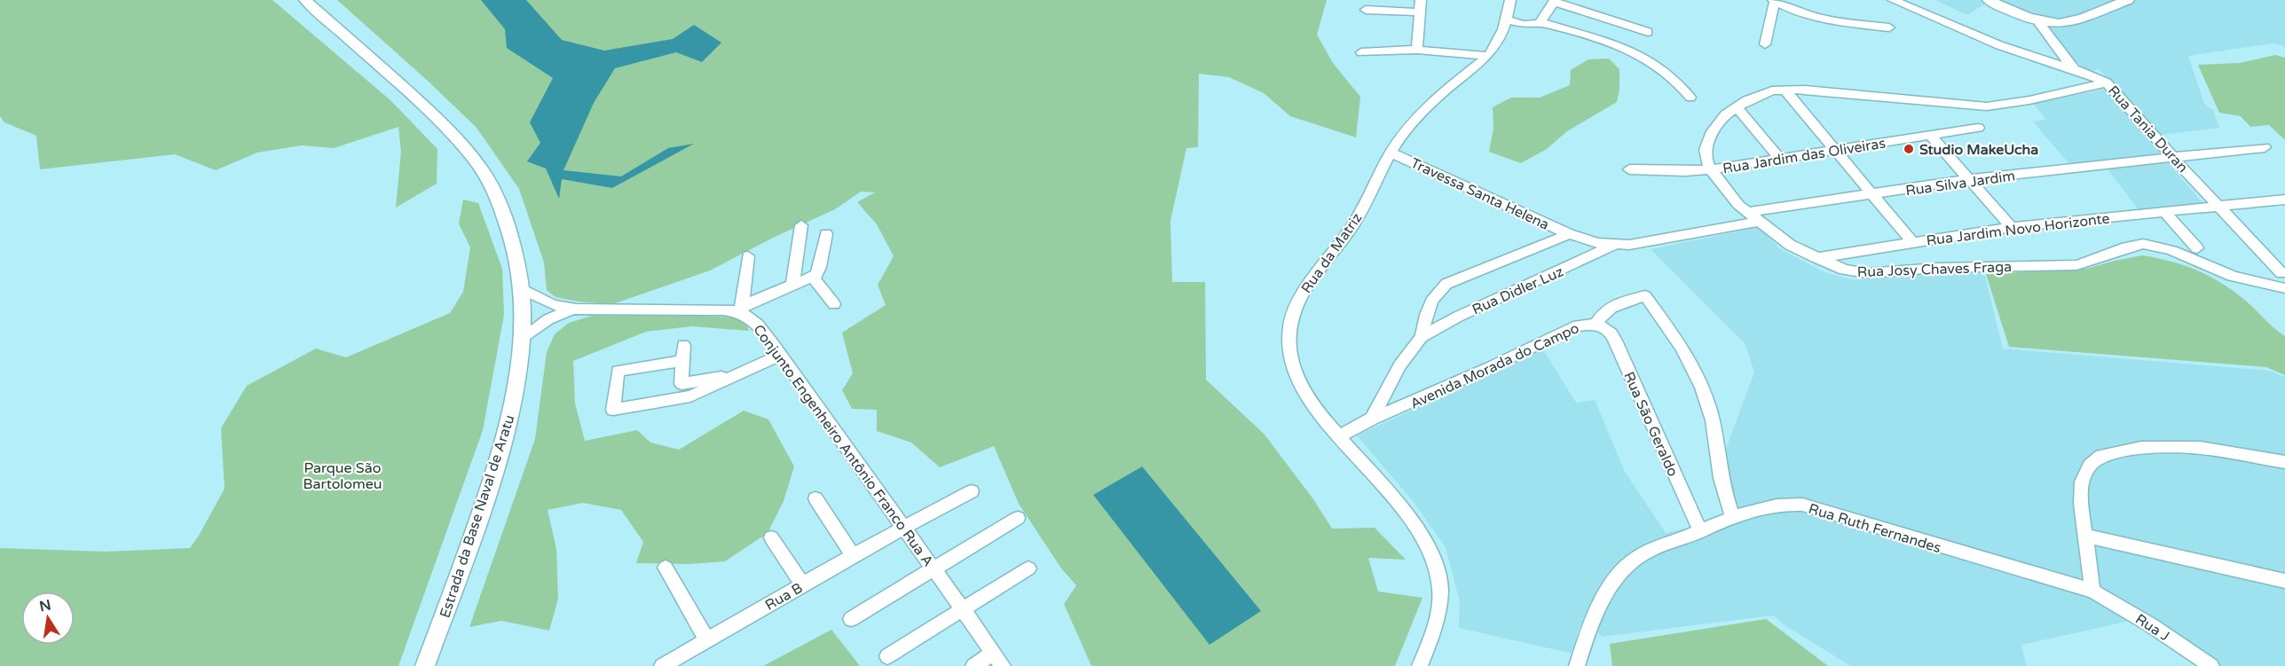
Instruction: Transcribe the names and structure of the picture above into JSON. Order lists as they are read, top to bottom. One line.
{"streets":{"main road":["Estrada da Base Naval de Aratu"],"street":["Rua Tania Duran","Rua Jardim das Oliveiras","Rua Silva Jardim","Travessa Santa Helena","Rua Jardim Novo Horizonte","Rua da Matriz","Rua Josy Chaves Fraga","Rua Didler Luz","Avenida Morada do Campo","Rua São Geraldo","Conjunto Engenheiro Antônio Franco Rua A","Rua Ruth Fernandes","Rua B","Rua J"]},"crossings":[["Rua Tania Duran","Rua Silva Jardim"],["Rua Tania Duran","Rua Jardim Novo Horizonte"],["Rua Tania Duran","Rua Josy Chaves Fraga"],["Rua Jardim das Oliveiras","Rua Josy Chaves Fraga"],["Rua Silva Jardim","Rua Josy Chaves Fraga"],["Travessa Santa Helena","Rua da Matriz"],["Travessa Santa Helena","Rua Didler Luz"],["Rua Jardim Novo Horizonte","Rua Josy Chaves Fraga"],["Rua da Matriz","Avenida Morada do Campo"],["Rua Didler Luz","Avenida Morada do Campo"],["Avenida Morada do Campo","Rua São Geraldo"],["Avenida Morada do Campo","Rua Ruth Fernandes"],["Rua São Geraldo","Rua Ruth Fernandes"],["Conjunto Engenheiro Antônio Franco Rua A","Rua B"],["Rua Ruth Fernandes","Rua J"]],"parks":["Parque São Bartolomeu"],"places":["Studio MakeUcha"],"north":"top"}
